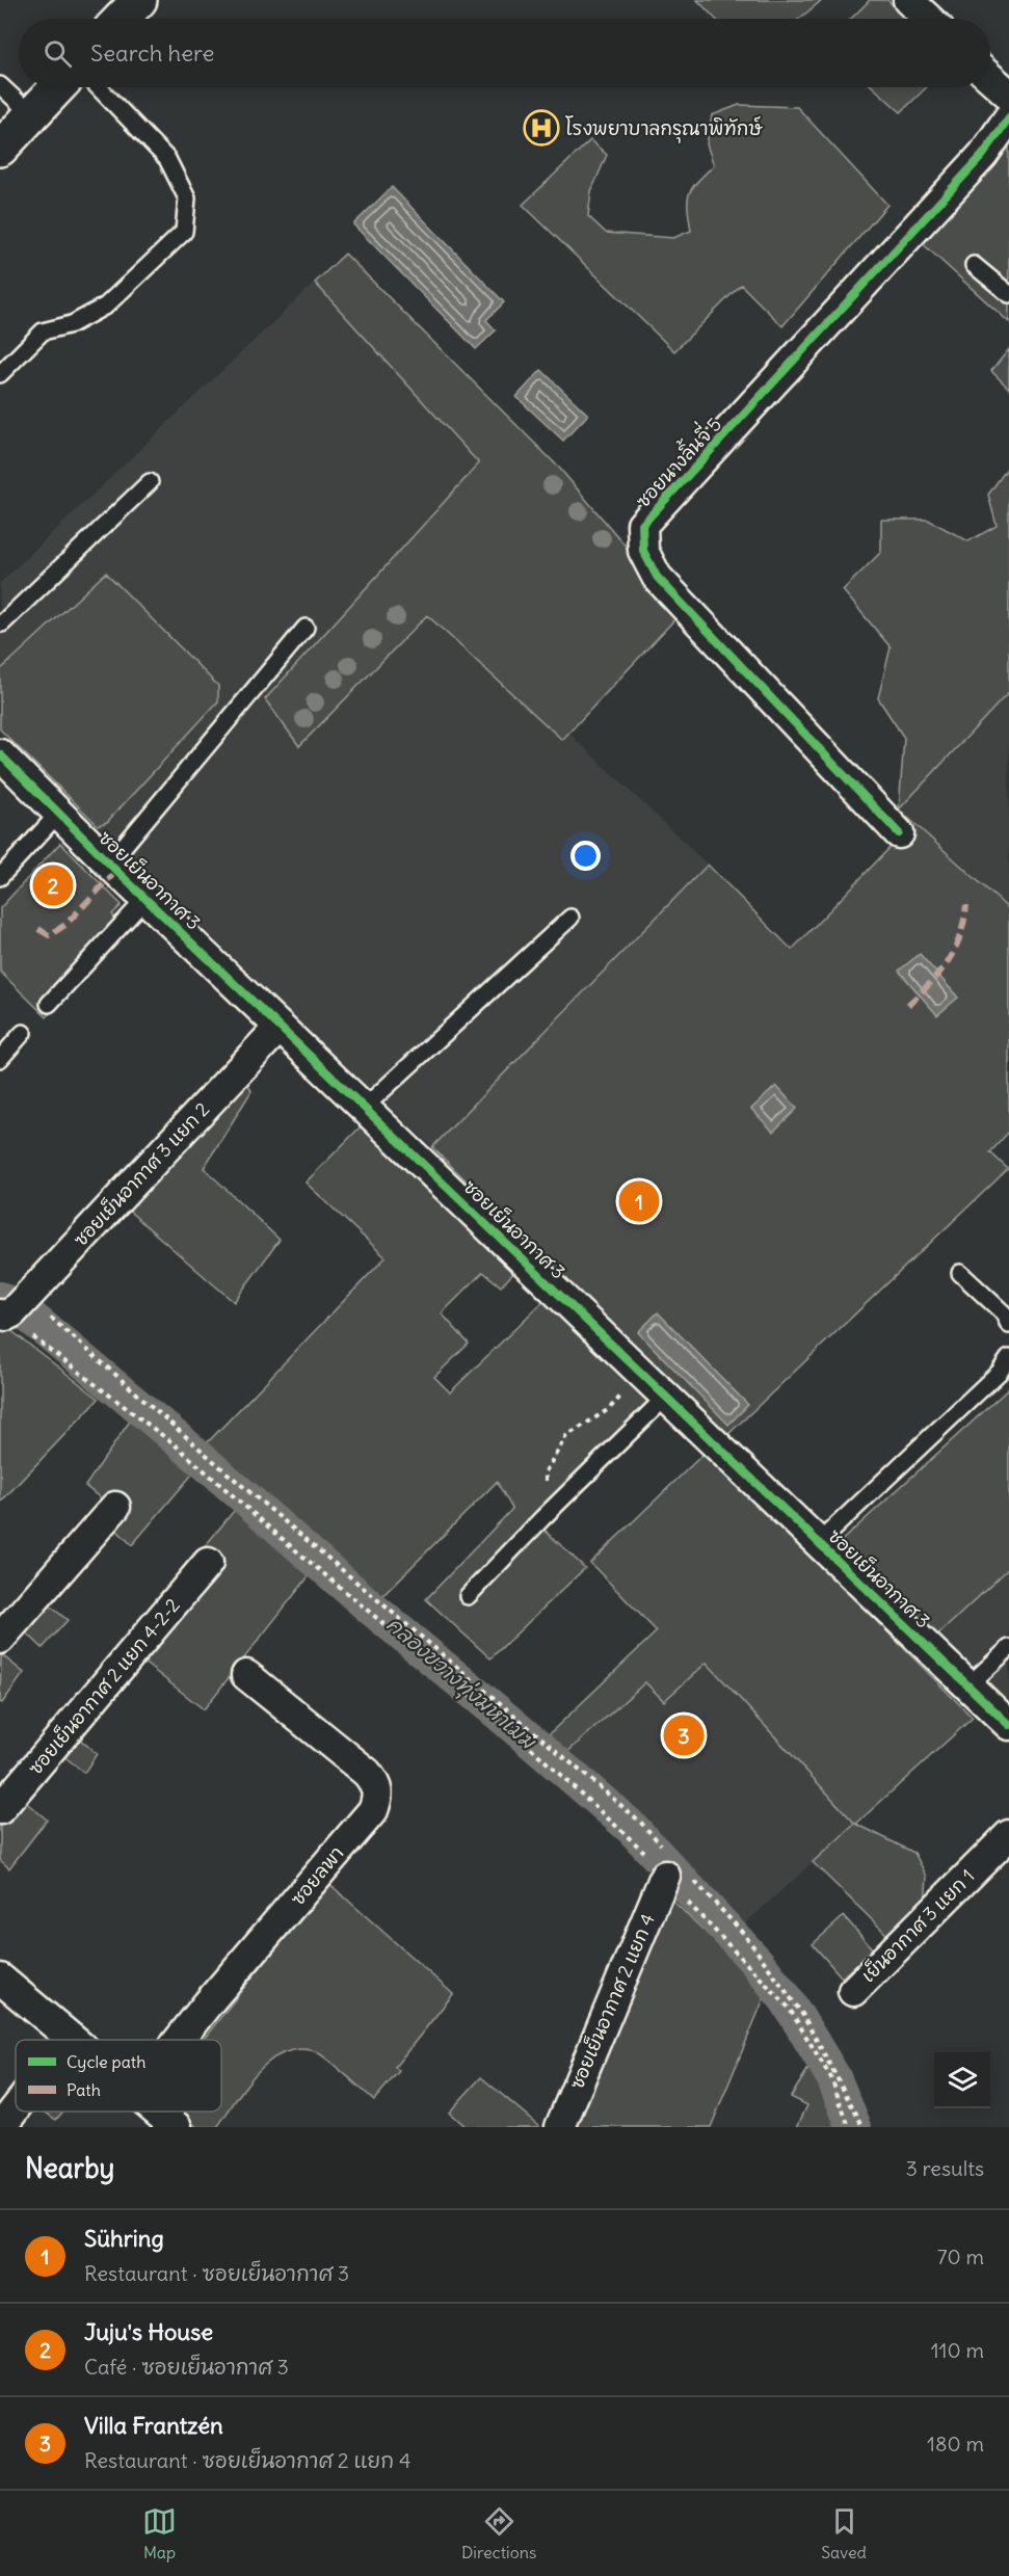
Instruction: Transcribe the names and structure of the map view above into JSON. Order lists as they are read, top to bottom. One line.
{"streets":{"street":["ซอยนางลิ้นจี่ 5","ซอยเย็นอากาศ 3","ซอยเย็นอากาศ 3 แยก 2","ซอยเย็นอากาศ 2 แยก 4-2-2","ซอยลพา","เย็นอากาศ 3 แยก 1","ซอยเย็นอากาศ 2 แยก 4"]},"crossings":[["ซอยเย็นอากาศ 3","ซอยเย็นอากาศ 3 แยก 2"]],"water":["คลองขวางทุ่งมหาเมฆ"],"places":{"hospital":["โรงพยาบาลกรุณาพิทักษ์"]},"legend":["Cycle path","Path"],"page":{"search":"Search here","pins":["2","1","3"],"heading":["Nearby","3 results"],"list":[{"mark":"1","name":"Sühring","note":"Restaurant · ซอยเย็นอากาศ 3","value":"70 m"},{"mark":"2","name":"Juju's House","note":"Café · ซอยเย็นอากาศ 3","value":"110 m"},{"mark":"3","name":"Villa Frantzén","note":"Restaurant · ซอยเย็นอากาศ 2 แยก 4","value":"180 m"}],"nav":["Map","Directions","Saved"]}}
